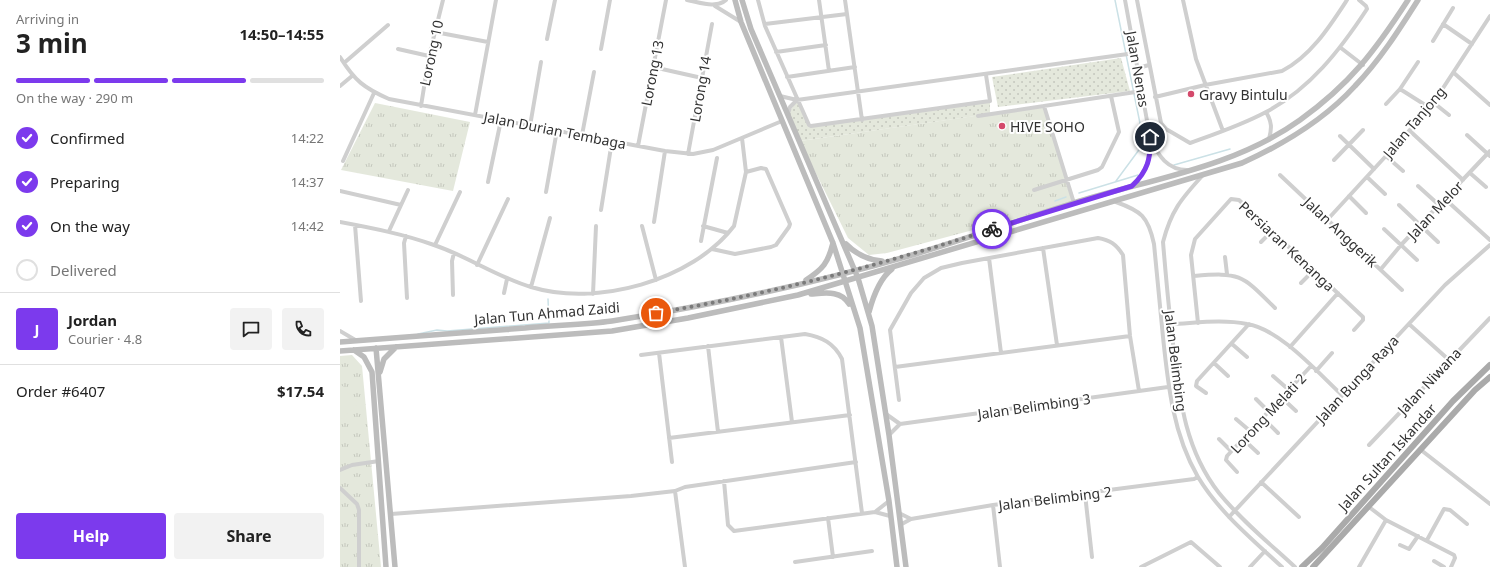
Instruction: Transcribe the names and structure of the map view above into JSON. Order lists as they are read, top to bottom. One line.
{"streets":{"main road":["Jalan Tun Ahmad Zaidi","Jalan Sultan Iskandar"],"street":["Lorong 10","Jalan Nenas","Lorong 13","Lorong 14","Jalan Tanjong","Jalan Durian Tembaga","Jalan Melor","Jalan Anggerik","Persiaran Kenanga","Jalan Belimbing","Jalan Bunga Raya","Jalan Niwana","Jalan Belimbing 3","Lorong Melati 2","Jalan Belimbing 2"]},"crossings":[["Lorong 10","Jalan Durian Tembaga"],["Jalan Nenas","Jalan Tun Ahmad Zaidi"],["Lorong 13","Jalan Durian Tembaga"],["Lorong 14","Jalan Durian Tembaga"],["Jalan Tanjong","Jalan Anggerik"],["Jalan Melor","Jalan Anggerik"],["Jalan Belimbing","Jalan Bunga Raya"],["Jalan Belimbing","Jalan Belimbing 3"],["Jalan Belimbing","Jalan Belimbing 2"]],"places":["Gravy Bintulu","HIVE SOHO"],"page":{"heading":["3 min","Arriving in","14:50–14:55"],"panel":["Jordan","Courier · 4.8","Order #6407","$17.54"],"bar":"On the way · 290 m","list":[["Confirmed","14:22"],["Preparing","14:37"],["On the way","14:42"],"Delivered"],"round":"J","buttons":["Help","Share"]}}
